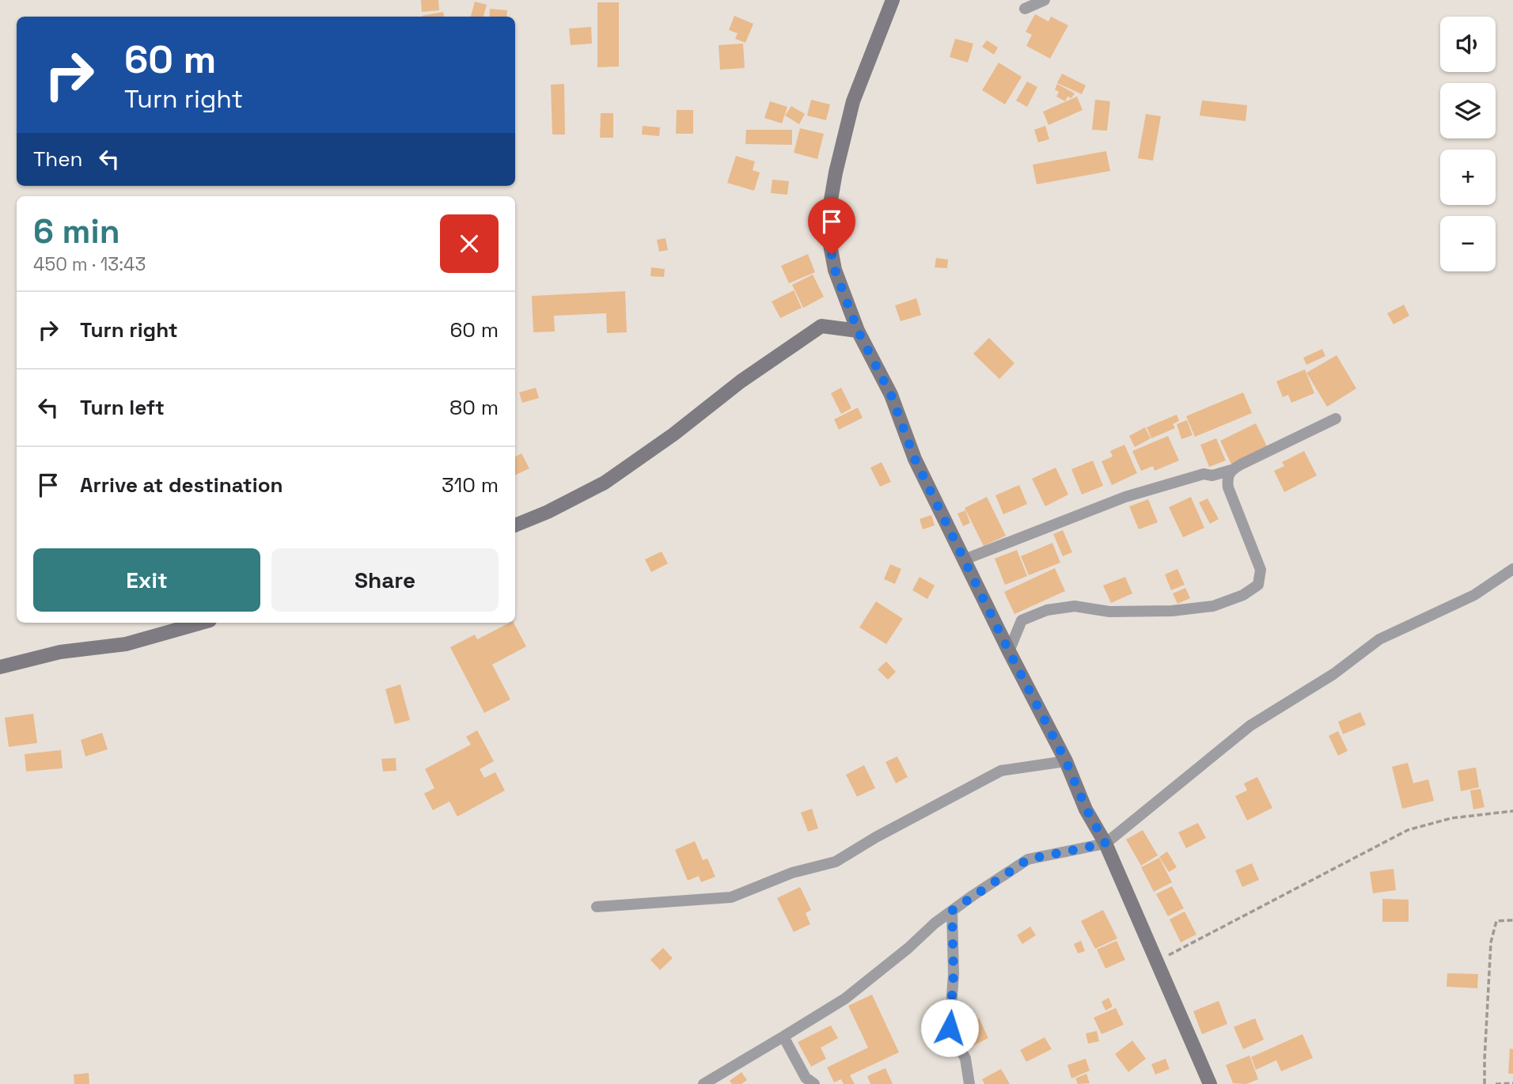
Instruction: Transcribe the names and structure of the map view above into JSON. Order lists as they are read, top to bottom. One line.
{"page":{"map_buttons":["+","−"],"turn":["60 m","Turn right"],"then":"Then","heading":["6 min","450 m · 13:43"],"list":[{"name":"Turn right","value":"60 m"},{"name":"Turn left","value":"80 m"},{"name":"Arrive at destination","value":"310 m"}],"buttons":["Exit","Share"]}}
